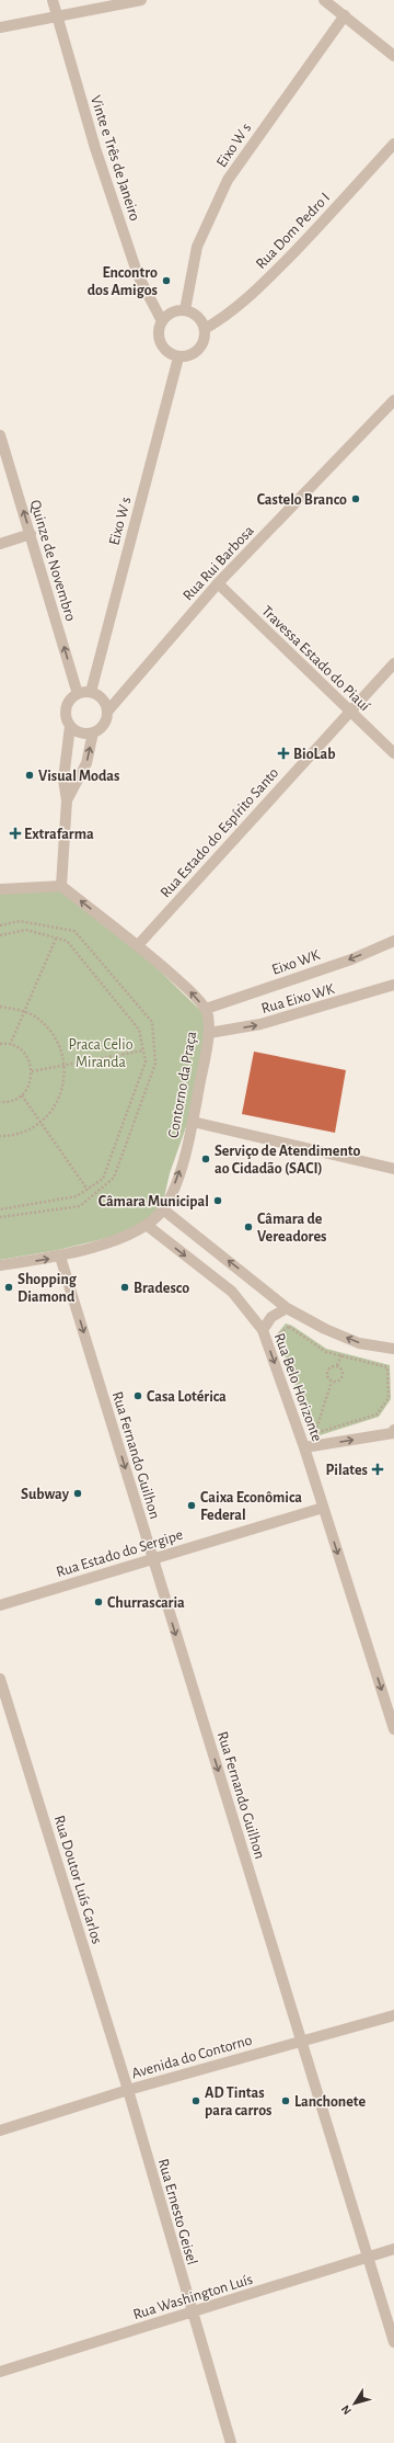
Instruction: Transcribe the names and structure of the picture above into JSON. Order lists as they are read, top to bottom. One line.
{"streets":{"street":["Eixo W s","Vinte e Três de Janeiro","Rua Dom Pedro I","Quinze de Novembro","Rua Rui Barbosa","Travessa Estado do Piauí","Rua Estado do Espírito Santo","Eixo WK","Rua Eixo WK","Contorno da Praça","Rua Belo Horizonte","Rua Fernando Guilhon","Rua Estado do Sergipe","Rua Doutor Luís Carlos","Avenida do Contorno","Rua Ernesto Geisel","Rua Washington Luís"]},"crossings":[["Eixo W s","Vinte e Três de Janeiro"],["Eixo W s","Rua Dom Pedro I"],["Eixo W s","Quinze de Novembro"],["Eixo W s","Rua Rui Barbosa"],["Vinte e Três de Janeiro","Rua Dom Pedro I"],["Quinze de Novembro","Rua Rui Barbosa"],["Rua Rui Barbosa","Travessa Estado do Piauí"],["Travessa Estado do Piauí","Rua Estado do Espírito Santo"],["Eixo WK","Contorno da Praça"],["Rua Eixo WK","Contorno da Praça"],["Contorno da Praça","Rua Belo Horizonte"],["Contorno da Praça","Rua Fernando Guilhon"],["Rua Belo Horizonte","Rua Estado do Sergipe"],["Rua Fernando Guilhon","Rua Estado do Sergipe"],["Rua Fernando Guilhon","Avenida do Contorno"],["Rua Fernando Guilhon","Rua Washington Luís"],["Rua Doutor Luís Carlos","Avenida do Contorno"],["Rua Doutor Luís Carlos","Rua Ernesto Geisel"],["Avenida do Contorno","Rua Ernesto Geisel"],["Rua Ernesto Geisel","Rua Washington Luís"]],"one_way":["Quinze de Novembro","Eixo WK","Rua Eixo WK","Rua Fernando Guilhon"],"parks":["Praca Celio Miranda"],"places":{"other":["Encontro dos Amigos","Castelo Branco","Visual Modas","Serviço de Atendimento ao Cidadão (SACI)","Câmara Municipal","Câmara de Vereadores","Shopping Diamond","Bradesco","Casa Lotérica","Subway","Caixa Econômica Federal","Churrascaria","AD Tintas para carros","Lanchonete"],"health":["BioLab","Extrafarma","Pilates"]},"north":"bottom left"}
